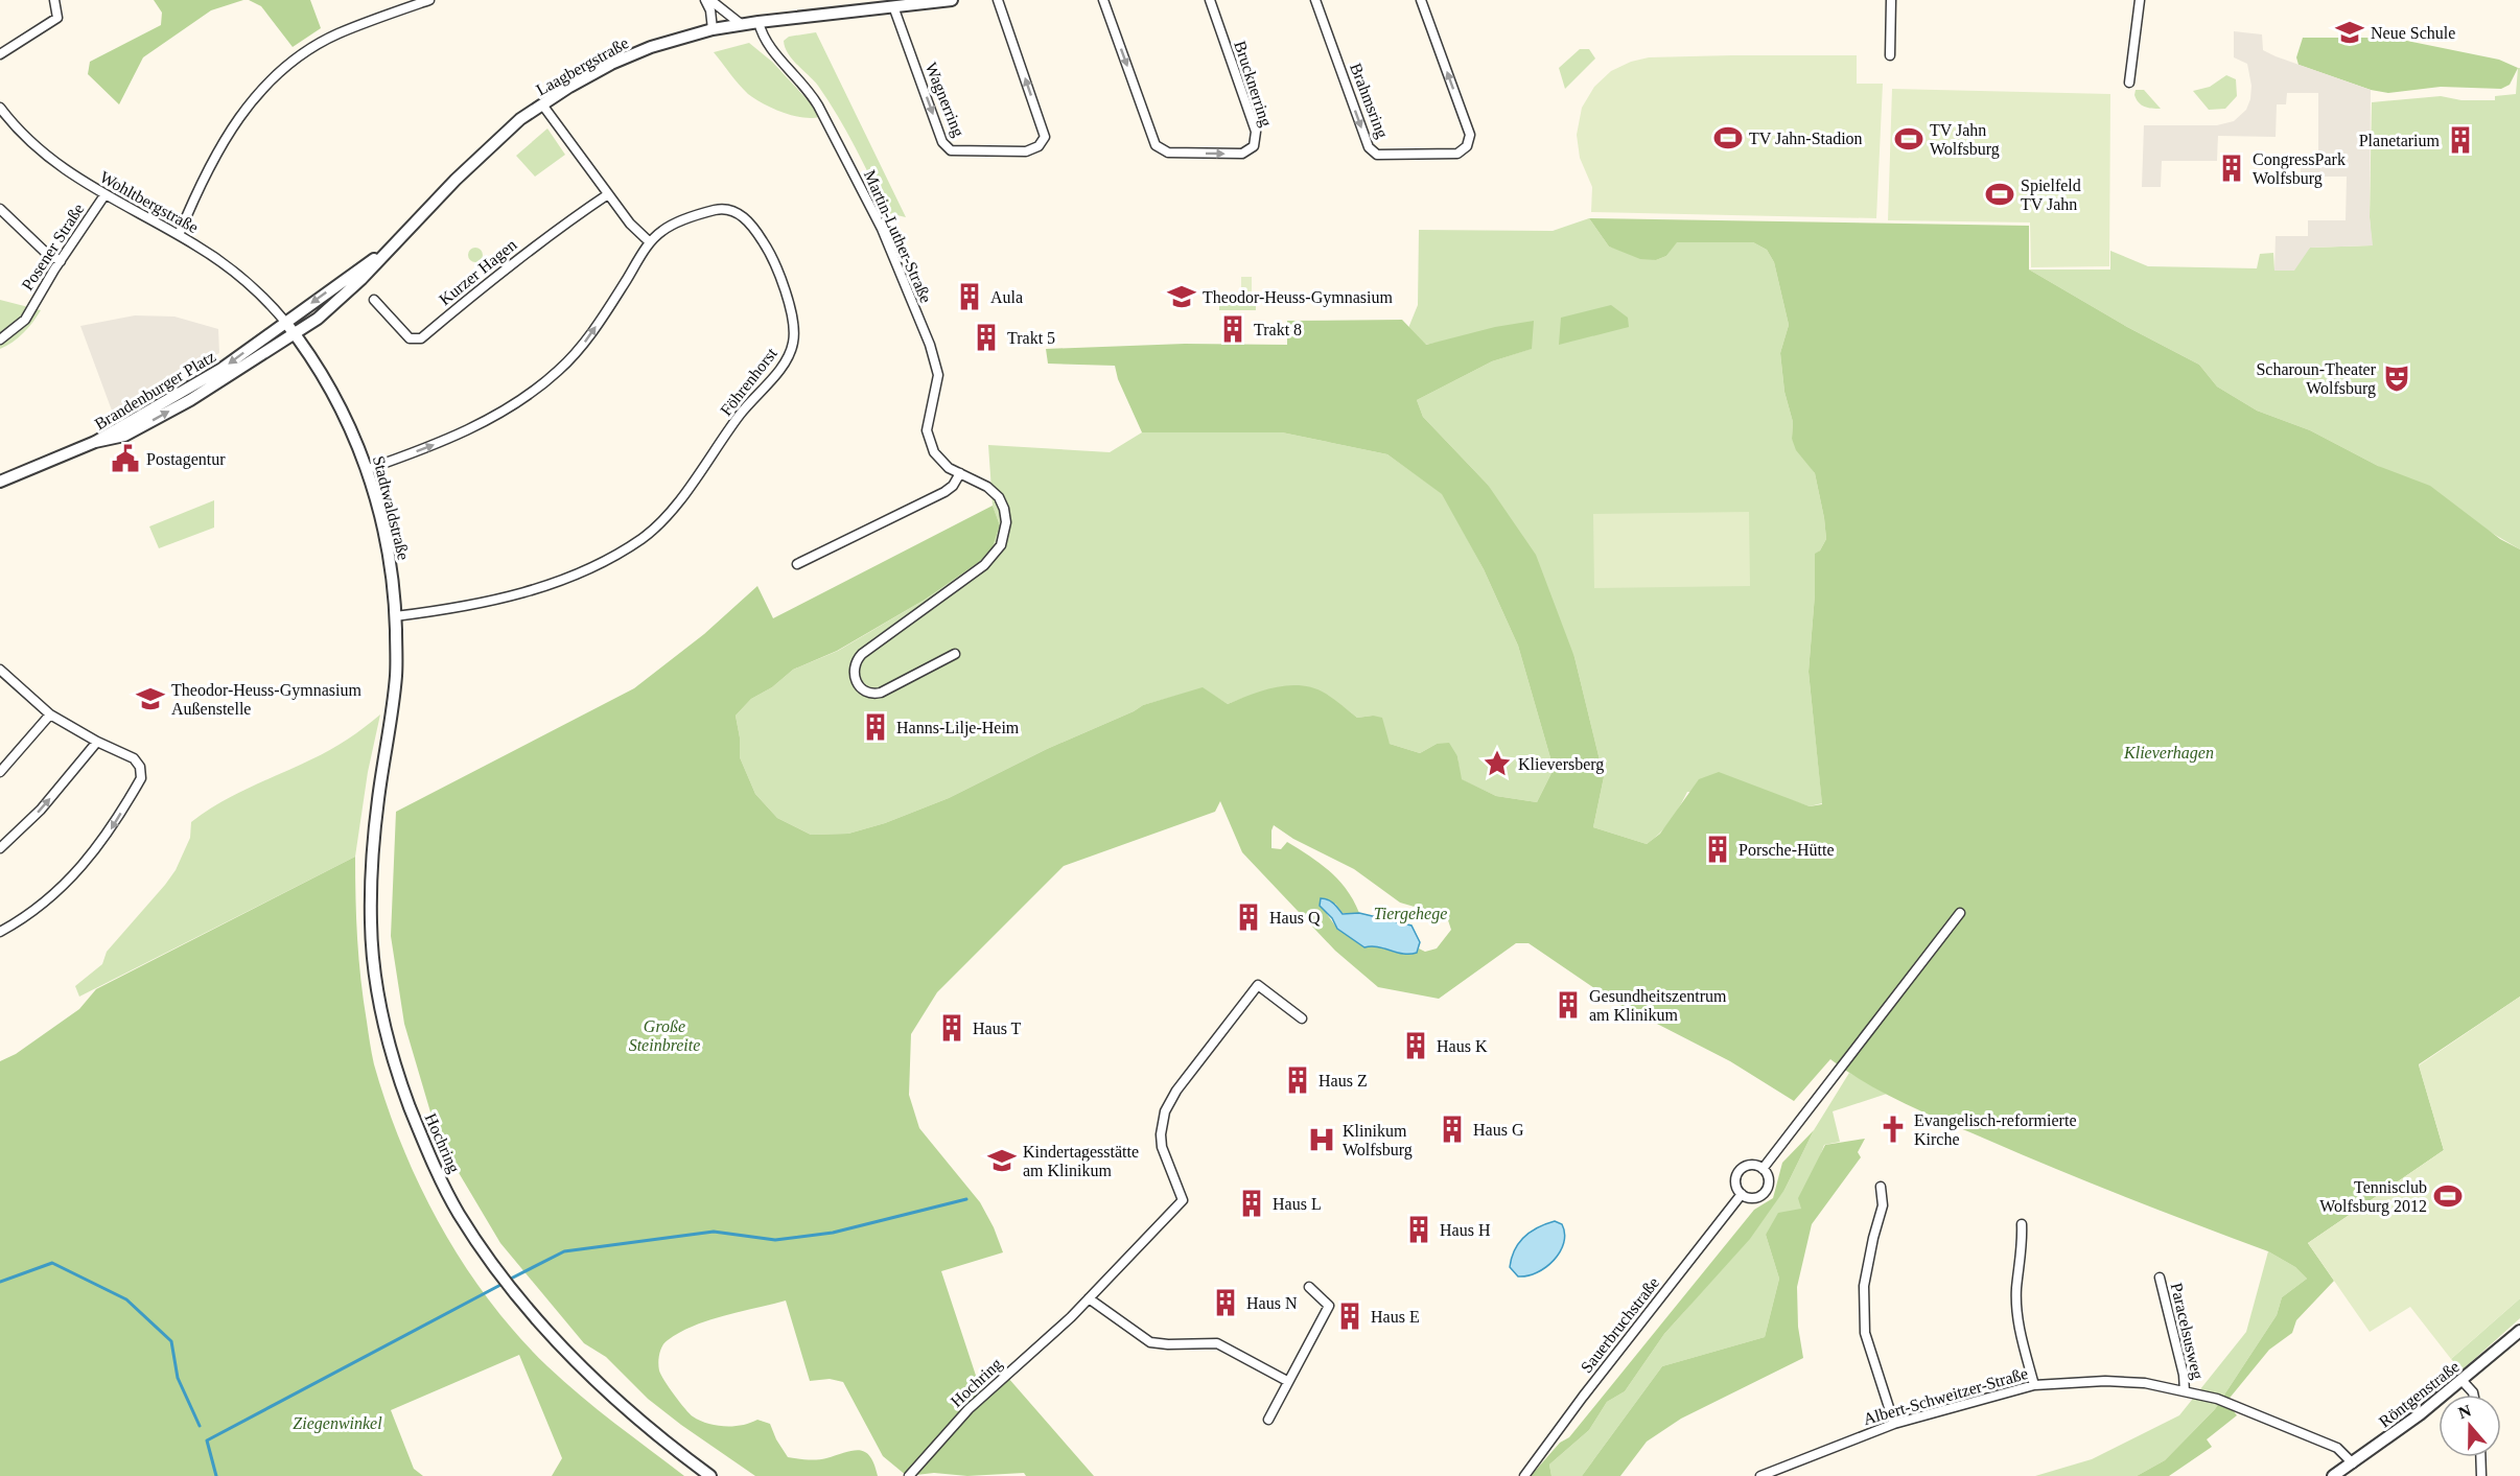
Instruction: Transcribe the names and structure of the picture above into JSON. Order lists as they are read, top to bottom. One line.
{"streets":{"street":["Laagbergstraße","Brucknerring","Wagnerring","Brahmsring","Wohltbergstraße","Martin-Luther-Straße","Posener Straße","Kurzer Hagen","Föhrenhorst","Brandenburger Platz","Stadtwaldstraße","Hochring","Sauerbruchstraße","Paracelsusweg","Röntgenstraße","Albert-Schweitzer-Straße"]},"crossings":[["Laagbergstraße","Wagnerring"],["Laagbergstraße","Wohltbergstraße"],["Laagbergstraße","Martin-Luther-Straße"],["Laagbergstraße","Brandenburger Platz"],["Laagbergstraße","Stadtwaldstraße"],["Wohltbergstraße","Posener Straße"],["Wohltbergstraße","Brandenburger Platz"],["Wohltbergstraße","Stadtwaldstraße"],["Föhrenhorst","Stadtwaldstraße"],["Brandenburger Platz","Stadtwaldstraße"],["Stadtwaldstraße","Hochring"],["Paracelsusweg","Albert-Schweitzer-Straße"],["Röntgenstraße","Albert-Schweitzer-Straße"]],"parks":["Klieverhagen","Tiergehege","Große Steinbreite","Ziegenwinkel"],"places":{"school or university":["Neue Schule","Theodor-Heuss-Gymnasium","Theodor-Heuss-Gymnasium Außenstelle","Kindertagesstätte am Klinikum"],"sports":["TV Jahn-Stadion","TV Jahn Wolfsburg","Spielfeld TV Jahn","Tennisclub Wolfsburg 2012"],"building":["Planetarium","CongressPark Wolfsburg","Aula","Trakt 8","Trakt 5","Hanns-Lilje-Heim","Porsche-Hütte","Haus Q","Gesundheitszentrum am Klinikum","Haus T","Haus K","Haus Z","Haus G","Haus L","Haus H","Haus N","Haus E"],"theatre":["Scharoun-Theater Wolfsburg"],"public building":["Postagentur"],"place":["Klieversberg"],"church":["Evangelisch-reformierte Kirche"],"hospital":["Klinikum Wolfsburg"]},"north":"top"}
